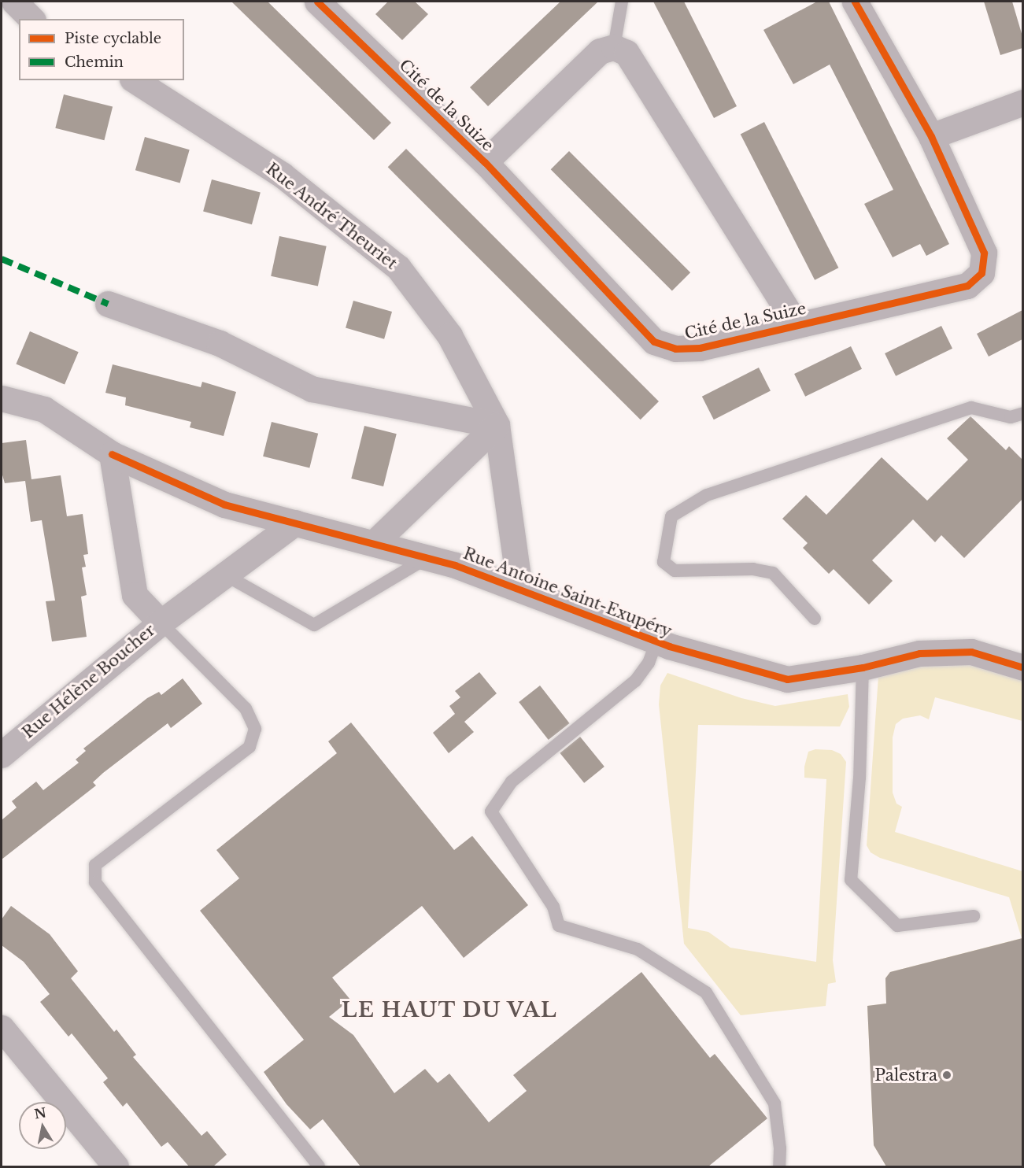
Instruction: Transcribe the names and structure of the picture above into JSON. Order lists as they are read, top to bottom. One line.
{"streets":{"street":["Cité de la Suize","Rue André Theuriet","Rue Antoine Saint-Exupéry","Rue Hélène Boucher"]},"crossings":[["Rue André Theuriet","Rue Antoine Saint-Exupéry"],["Rue Antoine Saint-Exupéry","Rue Hélène Boucher"]],"districts":["LE HAUT DU VAL"],"places":["Palestra"],"legend":["Piste cyclable","Chemin"],"north":"top"}
